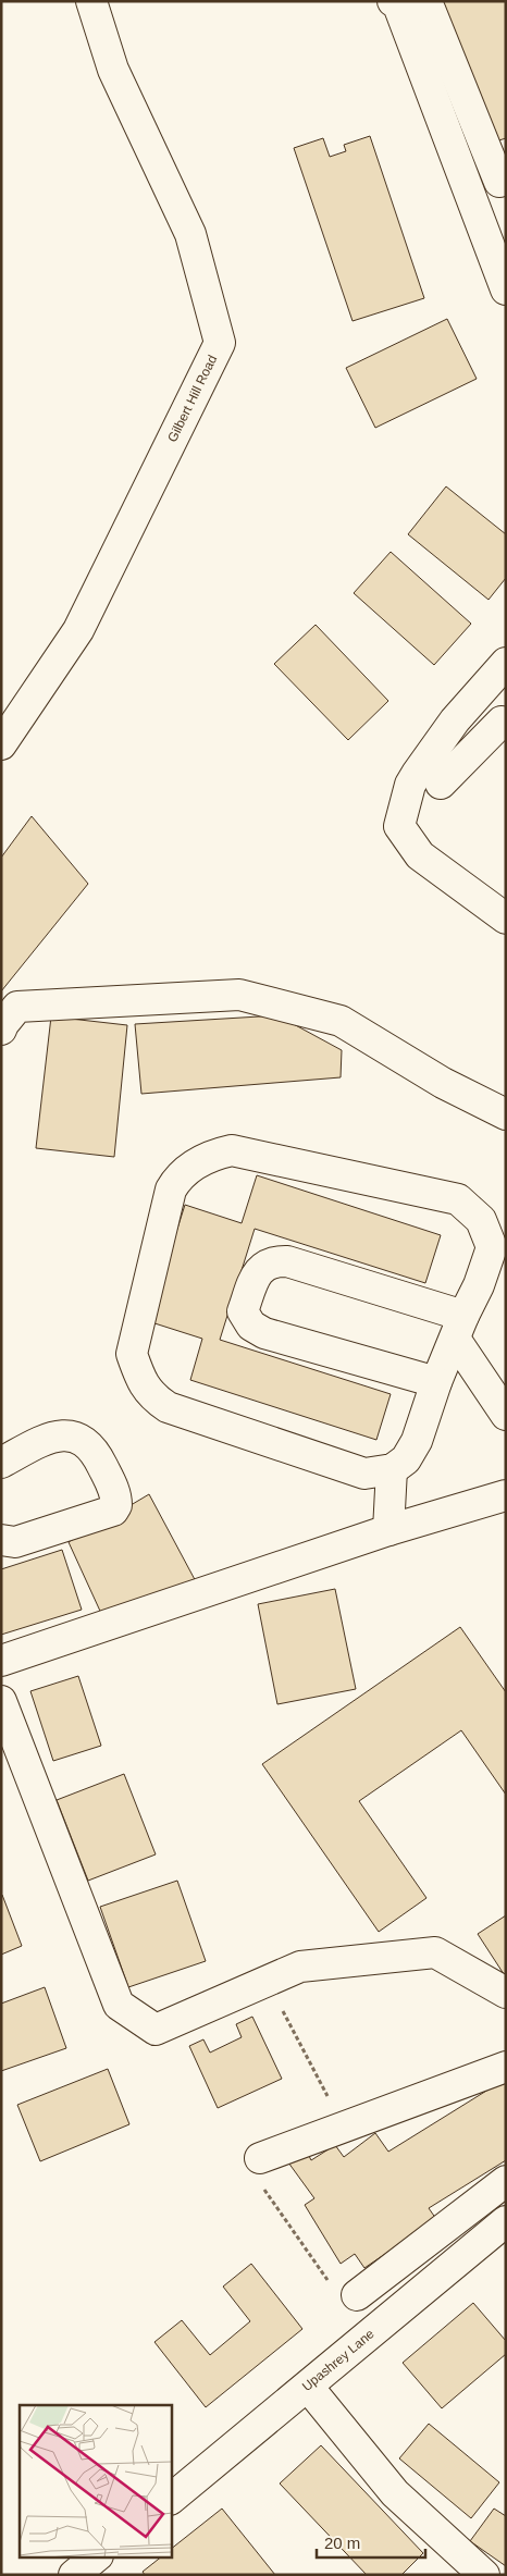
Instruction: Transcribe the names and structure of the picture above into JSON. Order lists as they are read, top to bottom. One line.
{"streets":{"street":["Gilbert Hill Road","Upashrey Lane"]},"scale_bar":"20 m"}
